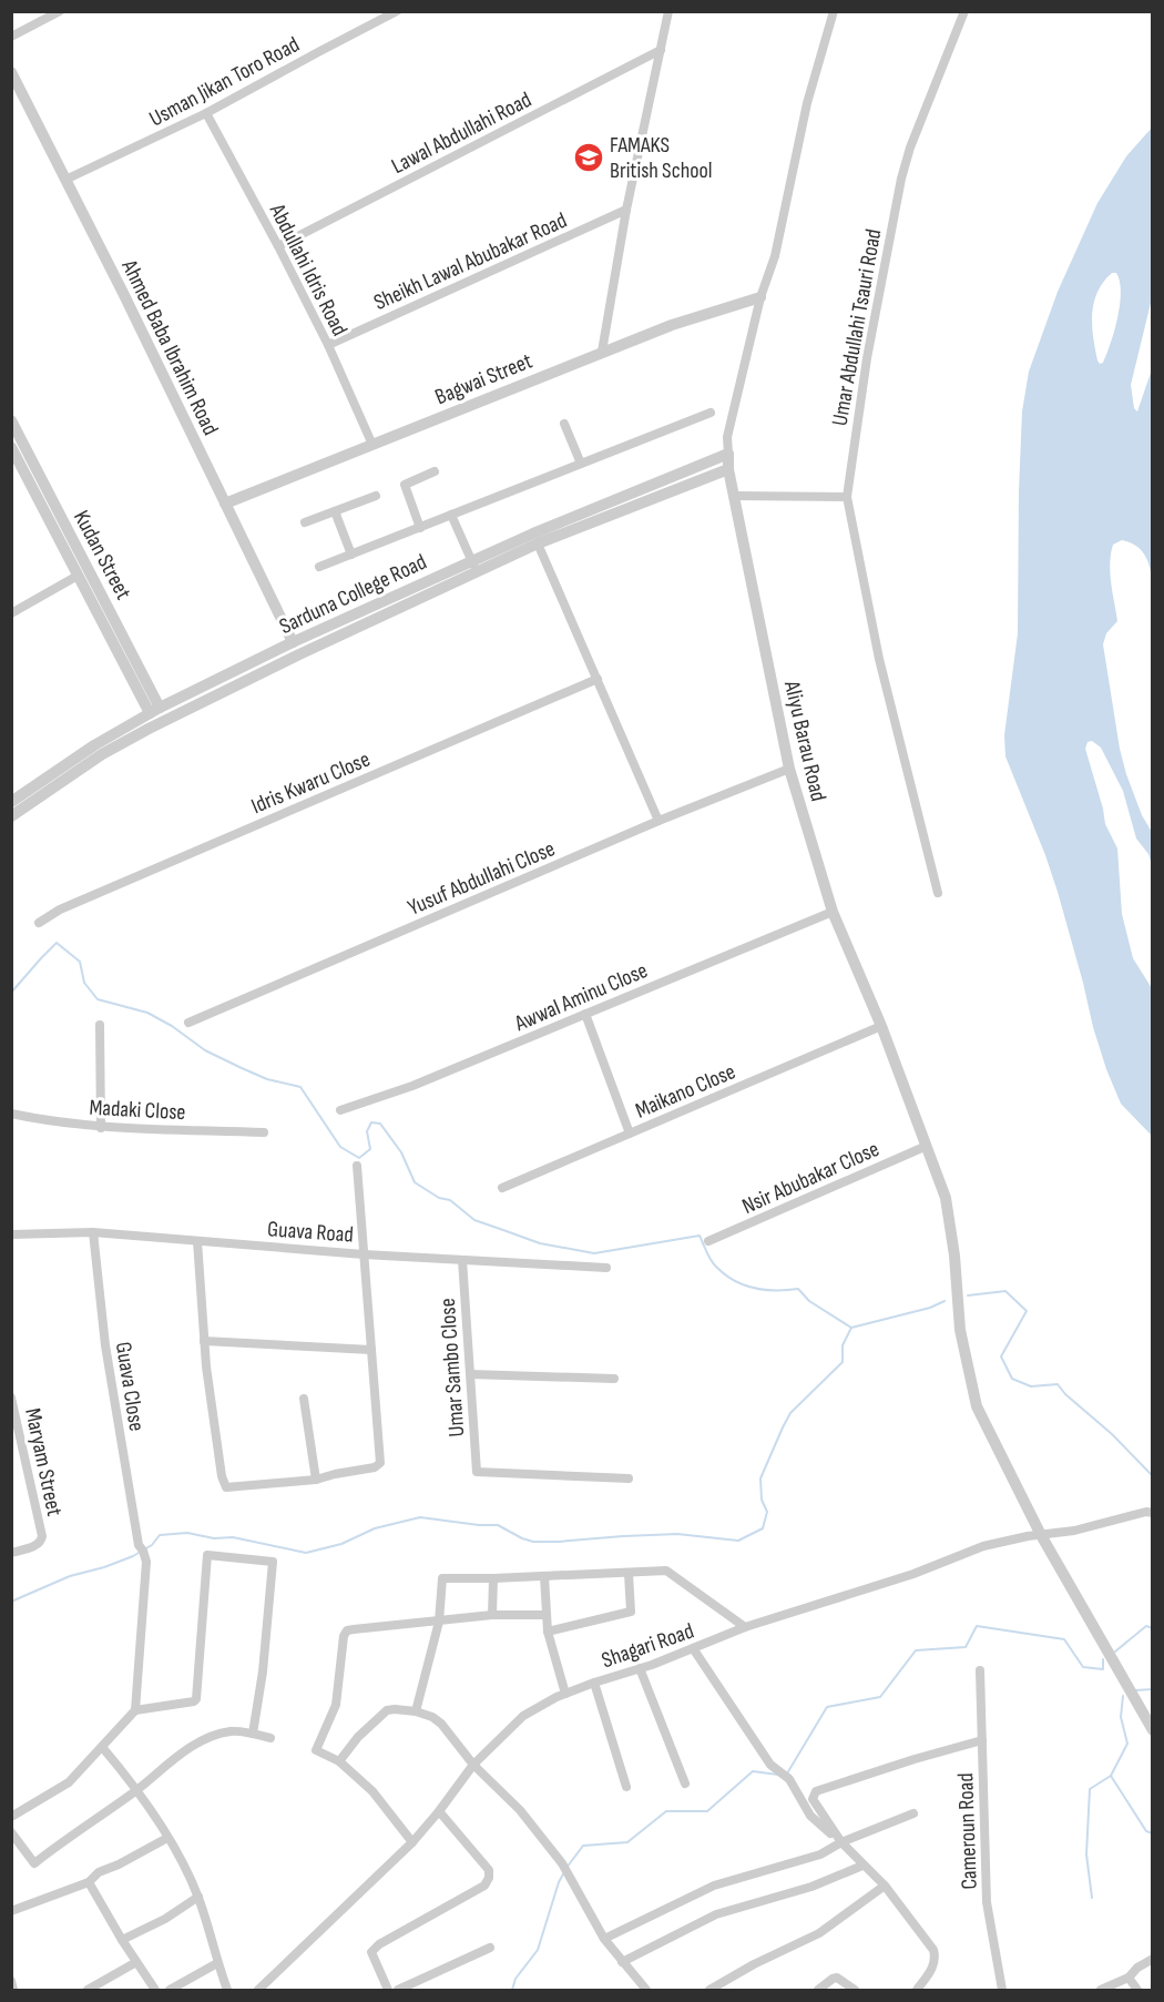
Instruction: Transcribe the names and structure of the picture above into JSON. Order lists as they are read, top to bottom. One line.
{"streets":{"street":["Usman Jikan Toro Road","Lawal Abdullahi Road","Sheikh Lawal Abubakar Road","Abdullahi Idris Road","Umar Abdullahi Tsauri Road","Ahmed Baba Ibrahim Road","Bagwai Street","Kudan Street","Sarduna College Road","Aliyu Barau Road","Idris Kwaru Close","Yusuf Abdullahi Close","Awwal Aminu Close","Maikano Close","Madaki Close","Nsir Abubakar Close","Guava Road","Umar Sambo Close","Guava Close","Maryam Street","Shagari Road","Cameroun Road"]},"crossings":[["Usman Jikan Toro Road","Abdullahi Idris Road"],["Usman Jikan Toro Road","Ahmed Baba Ibrahim Road"],["Lawal Abdullahi Road","Abdullahi Idris Road"],["Sheikh Lawal Abubakar Road","Abdullahi Idris Road"],["Abdullahi Idris Road","Bagwai Street"],["Ahmed Baba Ibrahim Road","Bagwai Street"],["Ahmed Baba Ibrahim Road","Sarduna College Road"],["Kudan Street","Sarduna College Road"],["Sarduna College Road","Aliyu Barau Road"],["Aliyu Barau Road","Yusuf Abdullahi Close"],["Aliyu Barau Road","Awwal Aminu Close"],["Aliyu Barau Road","Maikano Close"],["Aliyu Barau Road","Nsir Abubakar Close"],["Aliyu Barau Road","Shagari Road"],["Guava Road","Umar Sambo Close"],["Guava Road","Guava Close"]],"places":{"school or university":["FAMAKS British School"]}}
